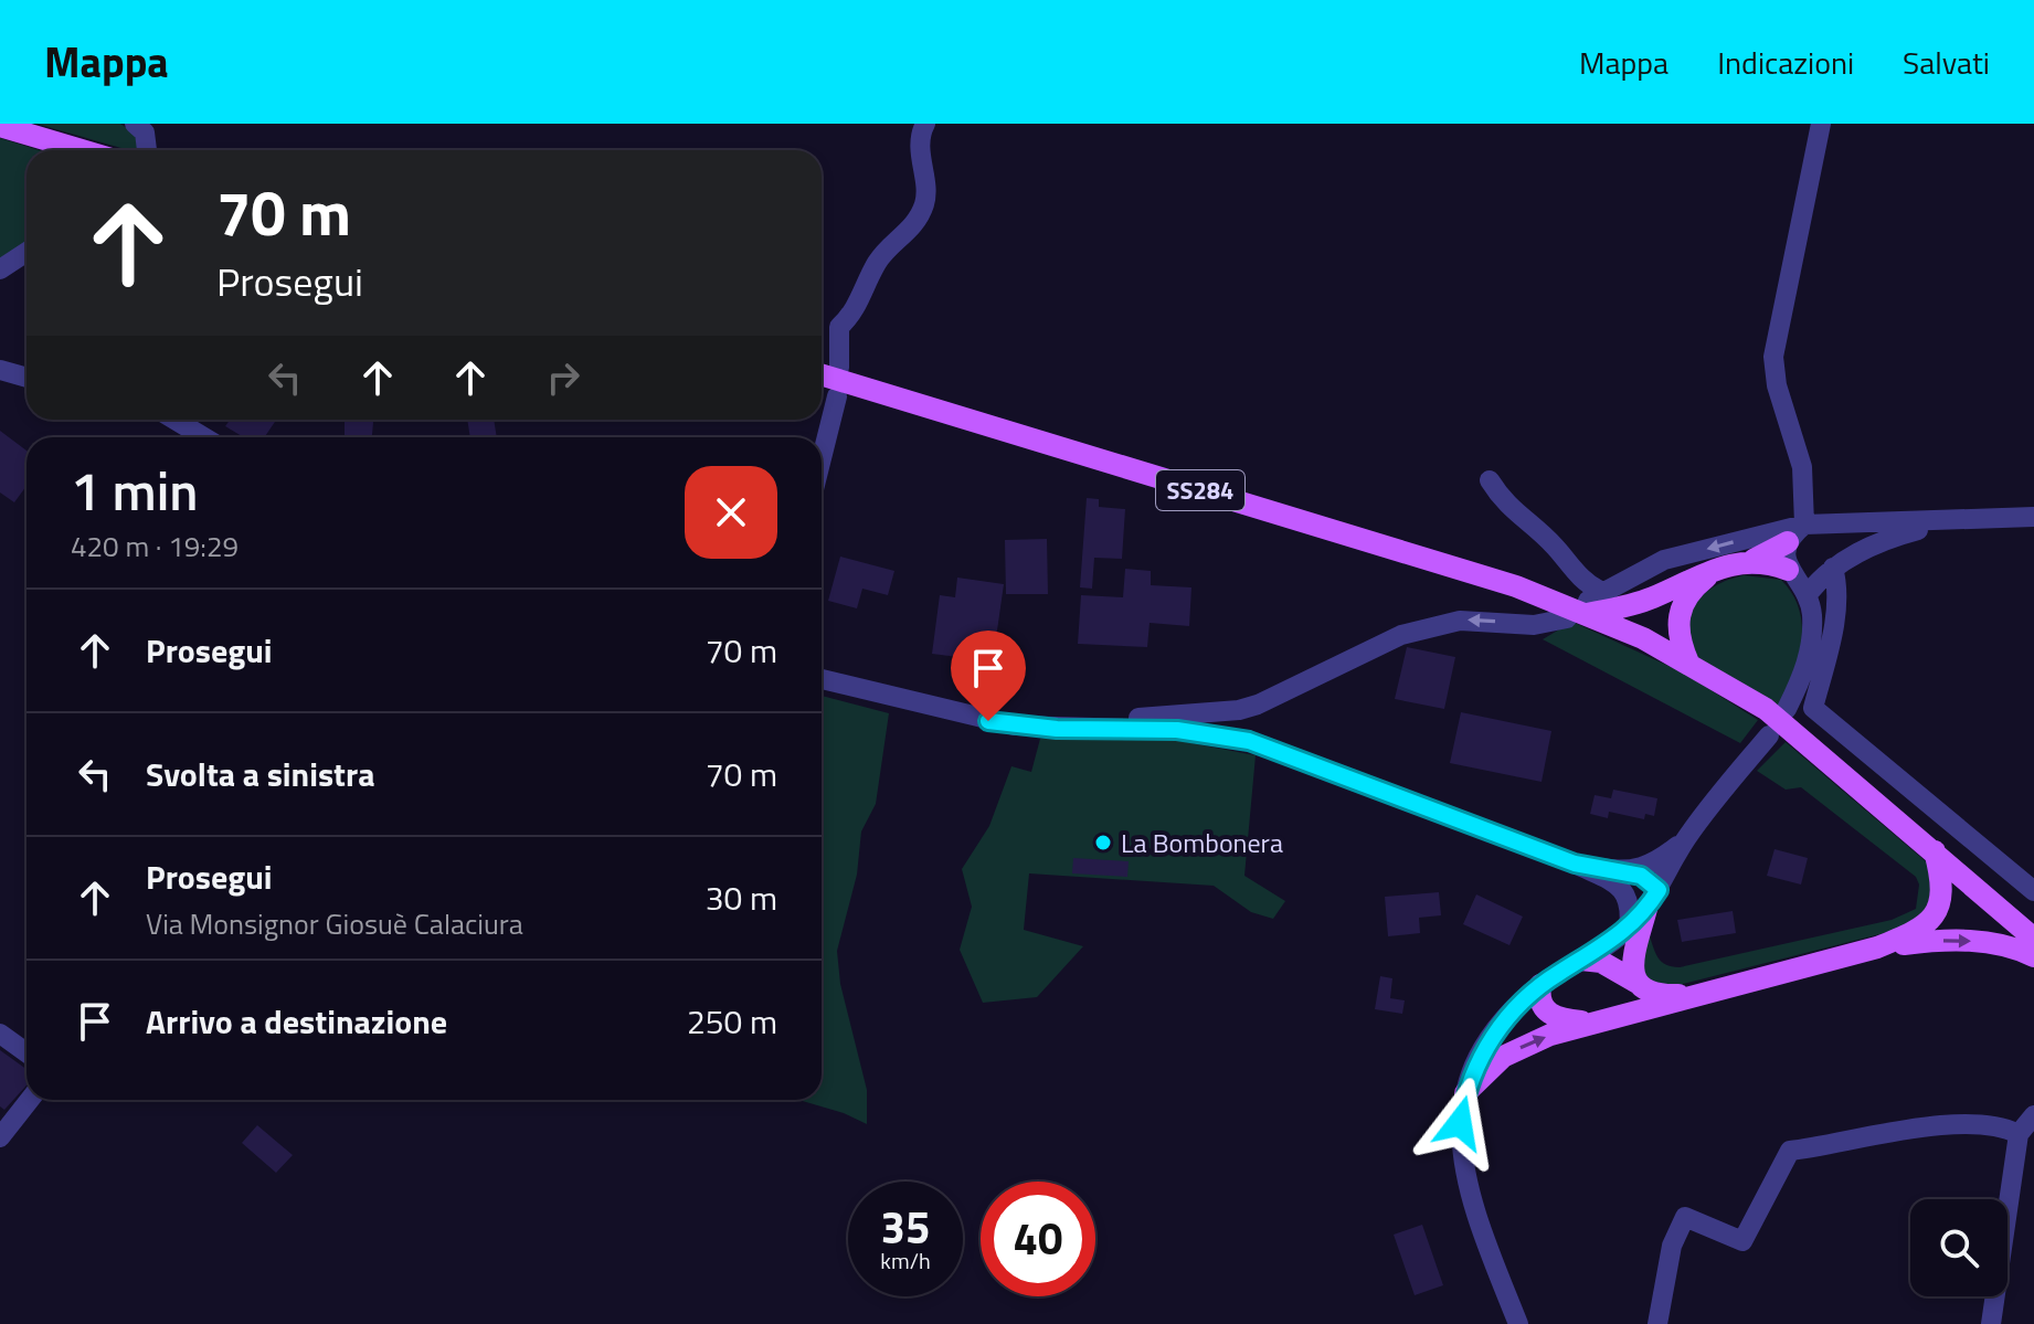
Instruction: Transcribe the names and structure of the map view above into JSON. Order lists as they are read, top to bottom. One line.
{"streets":{"main road":["SS284"]},"places":["La Bombonera"],"page":{"header":"Mappa","nav":["Mappa","Indicazioni","Salvati"],"turn":["70 m","Prosegui"],"heading":["1 min","420 m · 19:29"],"list":[{"name":"Prosegui","value":"70 m"},{"name":"Svolta a sinistra","value":"70 m"},{"name":"Prosegui","note":"Via Monsignor Giosuè Calaciura","value":"30 m"},{"name":"Arrivo a destinazione","value":"250 m"}],"speed":"35 km/h","limit":"40"}}
